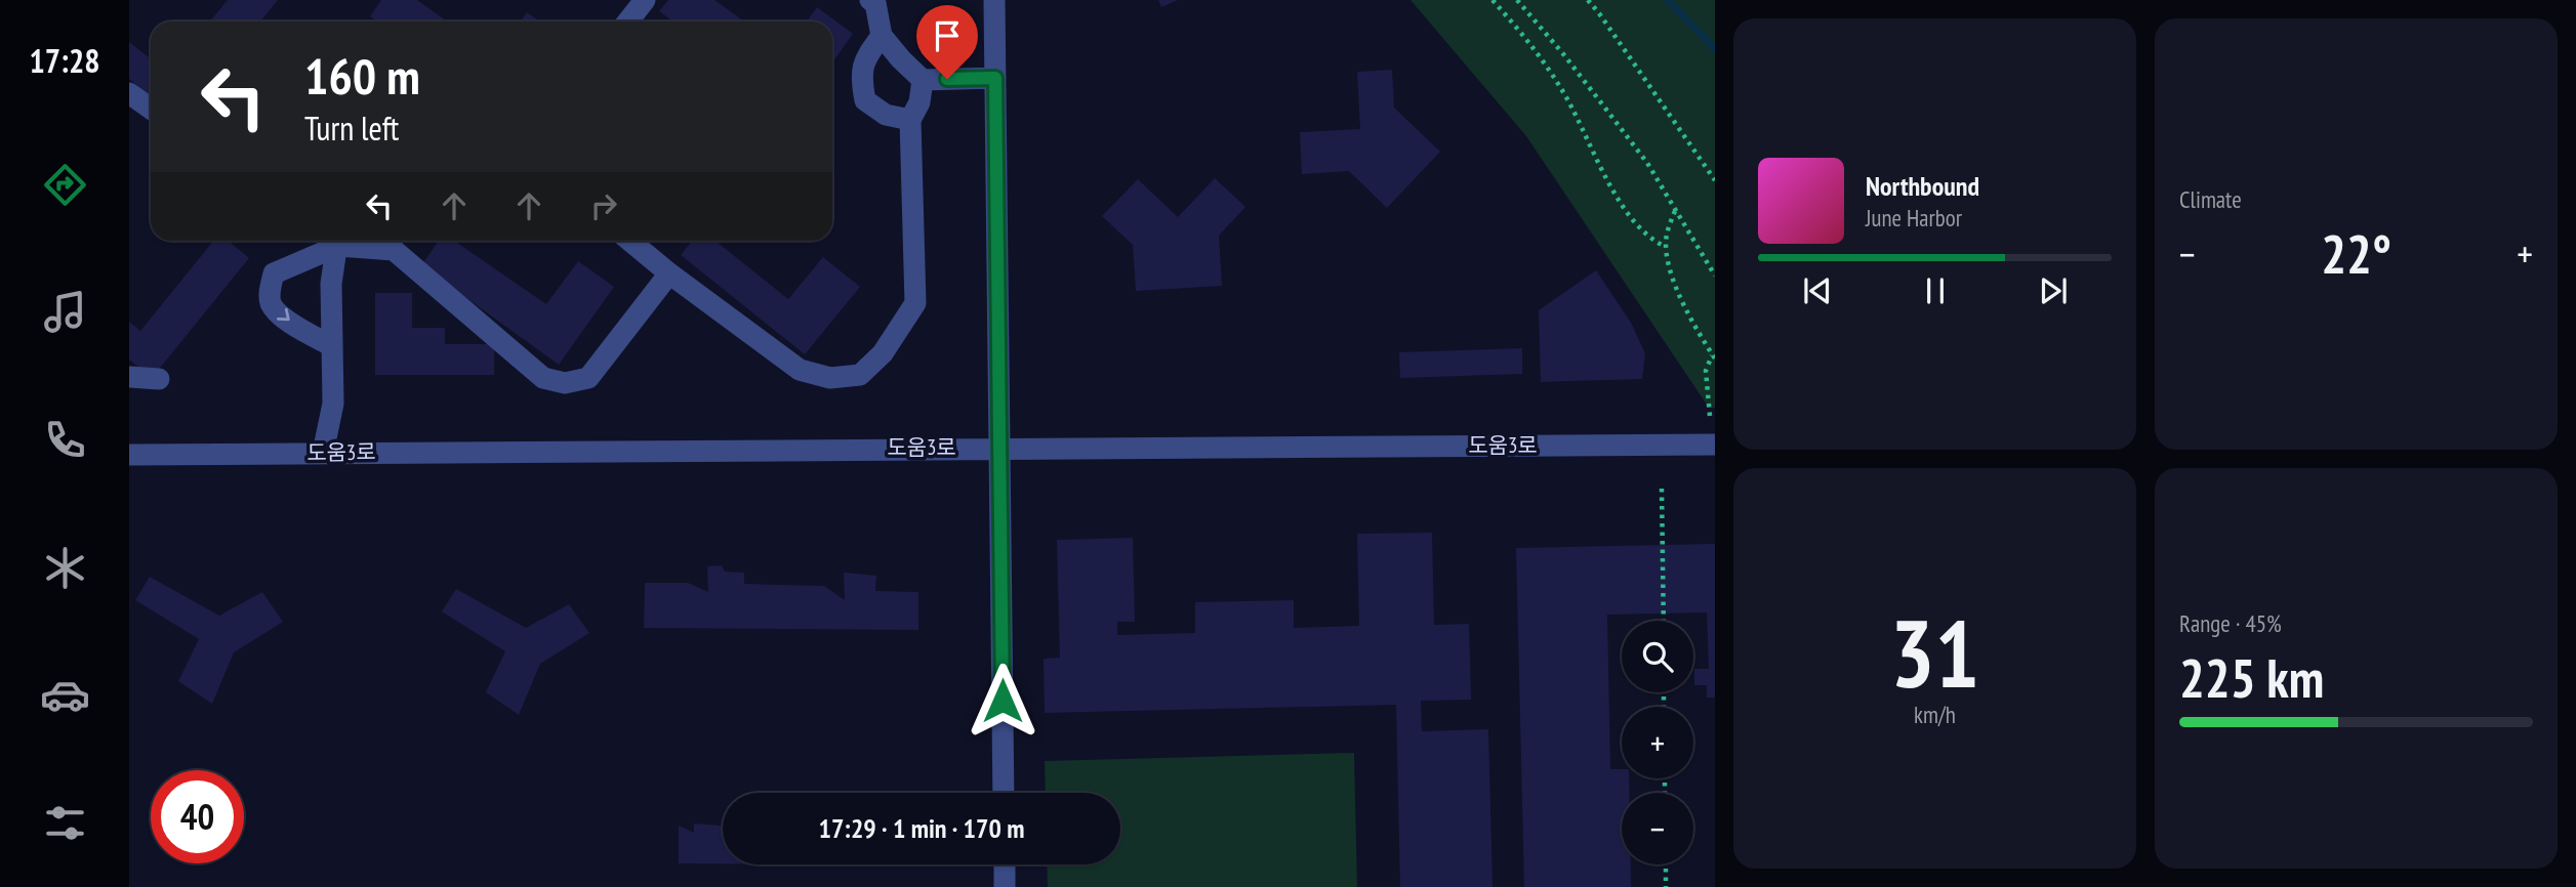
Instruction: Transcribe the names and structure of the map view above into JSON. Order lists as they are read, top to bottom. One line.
{"streets":{"street":["도움3로"]},"page":{"tabs":"17:28","tile":["Climate",["31","km/h"],["Range · 45%","225 km"]],"turn":["160 m","Turn left"],"song":["Northbound","June Harbor"],"heat":["−","22°","+"],"map_buttons":["+","−"],"limit":"40","trip":"17:29 · 1 min · 170 m"}}
